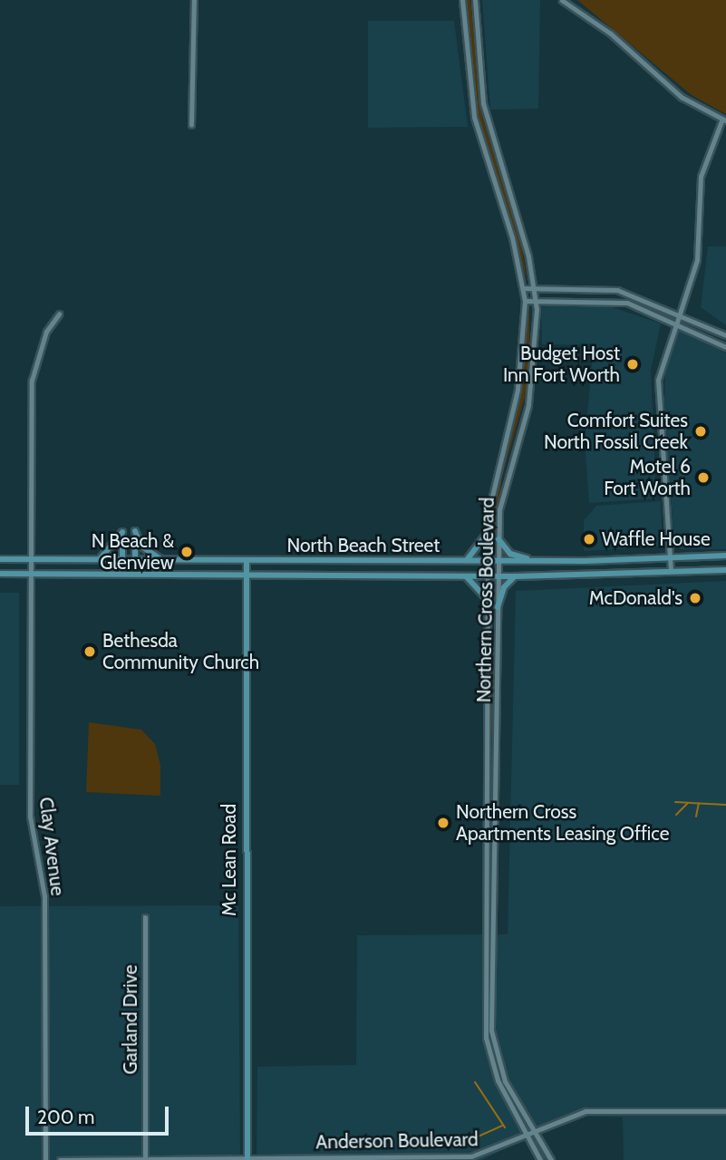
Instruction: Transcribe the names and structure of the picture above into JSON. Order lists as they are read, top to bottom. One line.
{"streets":{"main road":["North Beach Street","Mc Lean Road"],"street":["Northern Cross Boulevard","Clay Avenue","Garland Drive","Anderson Boulevard"]},"crossings":[["North Beach Street","Northern Cross Boulevard"],["North Beach Street","Clay Avenue"],["North Beach Street","Mc Lean Road"],["Northern Cross Boulevard","Anderson Boulevard"],["Mc Lean Road","Anderson Boulevard"],["Garland Drive","Anderson Boulevard"]],"places":["Budget Host Inn Fort Worth","Comfort Suites North Fossil Creek","Motel 6 Fort Worth","Waffle House","N Beach & Glenview","McDonald's","Bethesda Community Church","Northern Cross Apartments Leasing Office"],"scale_bar":"200 m"}
